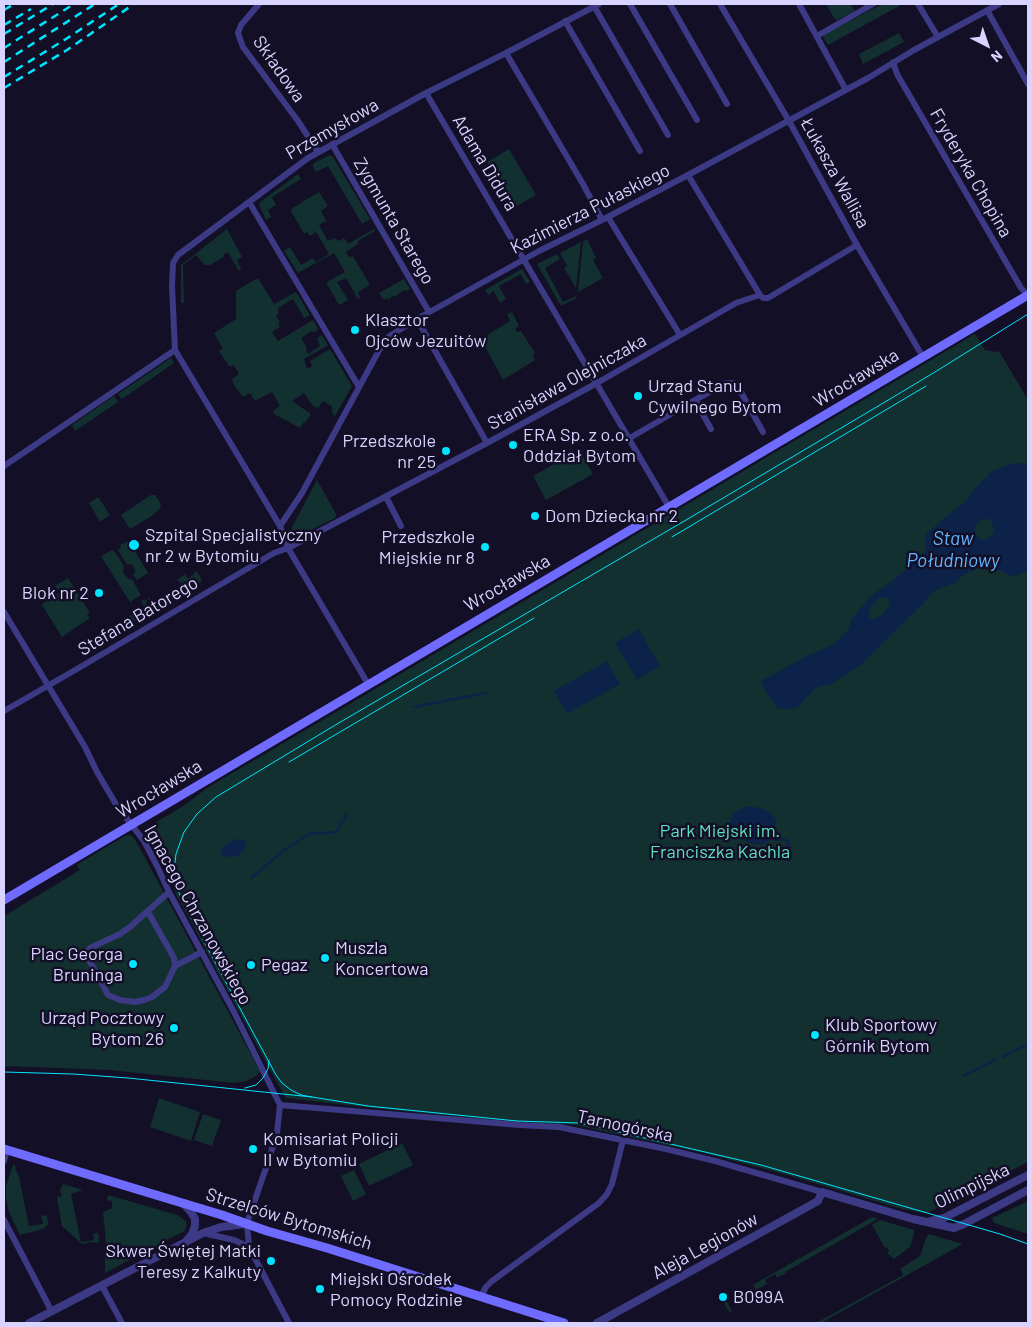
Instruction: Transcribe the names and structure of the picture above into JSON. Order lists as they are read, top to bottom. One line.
{"streets":{"main road":["Wrocławska","Strzelców Bytomskich"],"street":["Składowa","Przemysłowa","Adama Didura","Łukasza Wallisa","Fryderyka Chopina","Kazimierza Pułaskiego","Zygmunta Starego","Stanisława Olejniczaka","Stefana Batorego","Ignacego Chrzanowskiego","Tarnogórska","Olimpijska","Aleja Legionów"]},"crossings":[["Składowa","Przemysłowa"],["Przemysłowa","Adama Didura"],["Przemysłowa","Zygmunta Starego"],["Adama Didura","Kazimierza Pułaskiego"],["Adama Didura","Wrocławska"],["Adama Didura","Stanisława Olejniczaka"],["Łukasza Wallisa","Kazimierza Pułaskiego"],["Łukasza Wallisa","Wrocławska"],["Łukasza Wallisa","Stanisława Olejniczaka"],["Fryderyka Chopina","Kazimierza Pułaskiego"],["Fryderyka Chopina","Wrocławska"],["Kazimierza Pułaskiego","Zygmunta Starego"],["Wrocławska","Ignacego Chrzanowskiego"],["Stanisława Olejniczaka","Stefana Batorego"],["Stefana Batorego","Ignacego Chrzanowskiego"],["Ignacego Chrzanowskiego","Tarnogórska"],["Tarnogórska","Olimpijska"],["Tarnogórska","Aleja Legionów"]],"water":["Staw Południowy"],"parks":["Park Miejski im. Franciszka Kachla"],"places":["Klasztor Ojców Jezuitów","Urząd Stanu Cywilnego Bytom","ERA Sp. z o.o. Oddział Bytom","Przedszkole nr 25","Dom Dziecka nr 2","Szpital Specjalistyczny nr 2 w Bytomiu","Przedszkole Miejskie nr 8","Blok nr 2","Muszla Koncertowa","Plac Georga Bruninga","Pegaz","Urząd Pocztowy Bytom 26","Klub Sportowy Górnik Bytom","Komisariat Policji II w Bytomiu","Skwer Świętej Matki Teresy z Kalkuty","Miejski Ośrodek Pomocy Rodzinie","B099A"],"north":"bottom right"}
